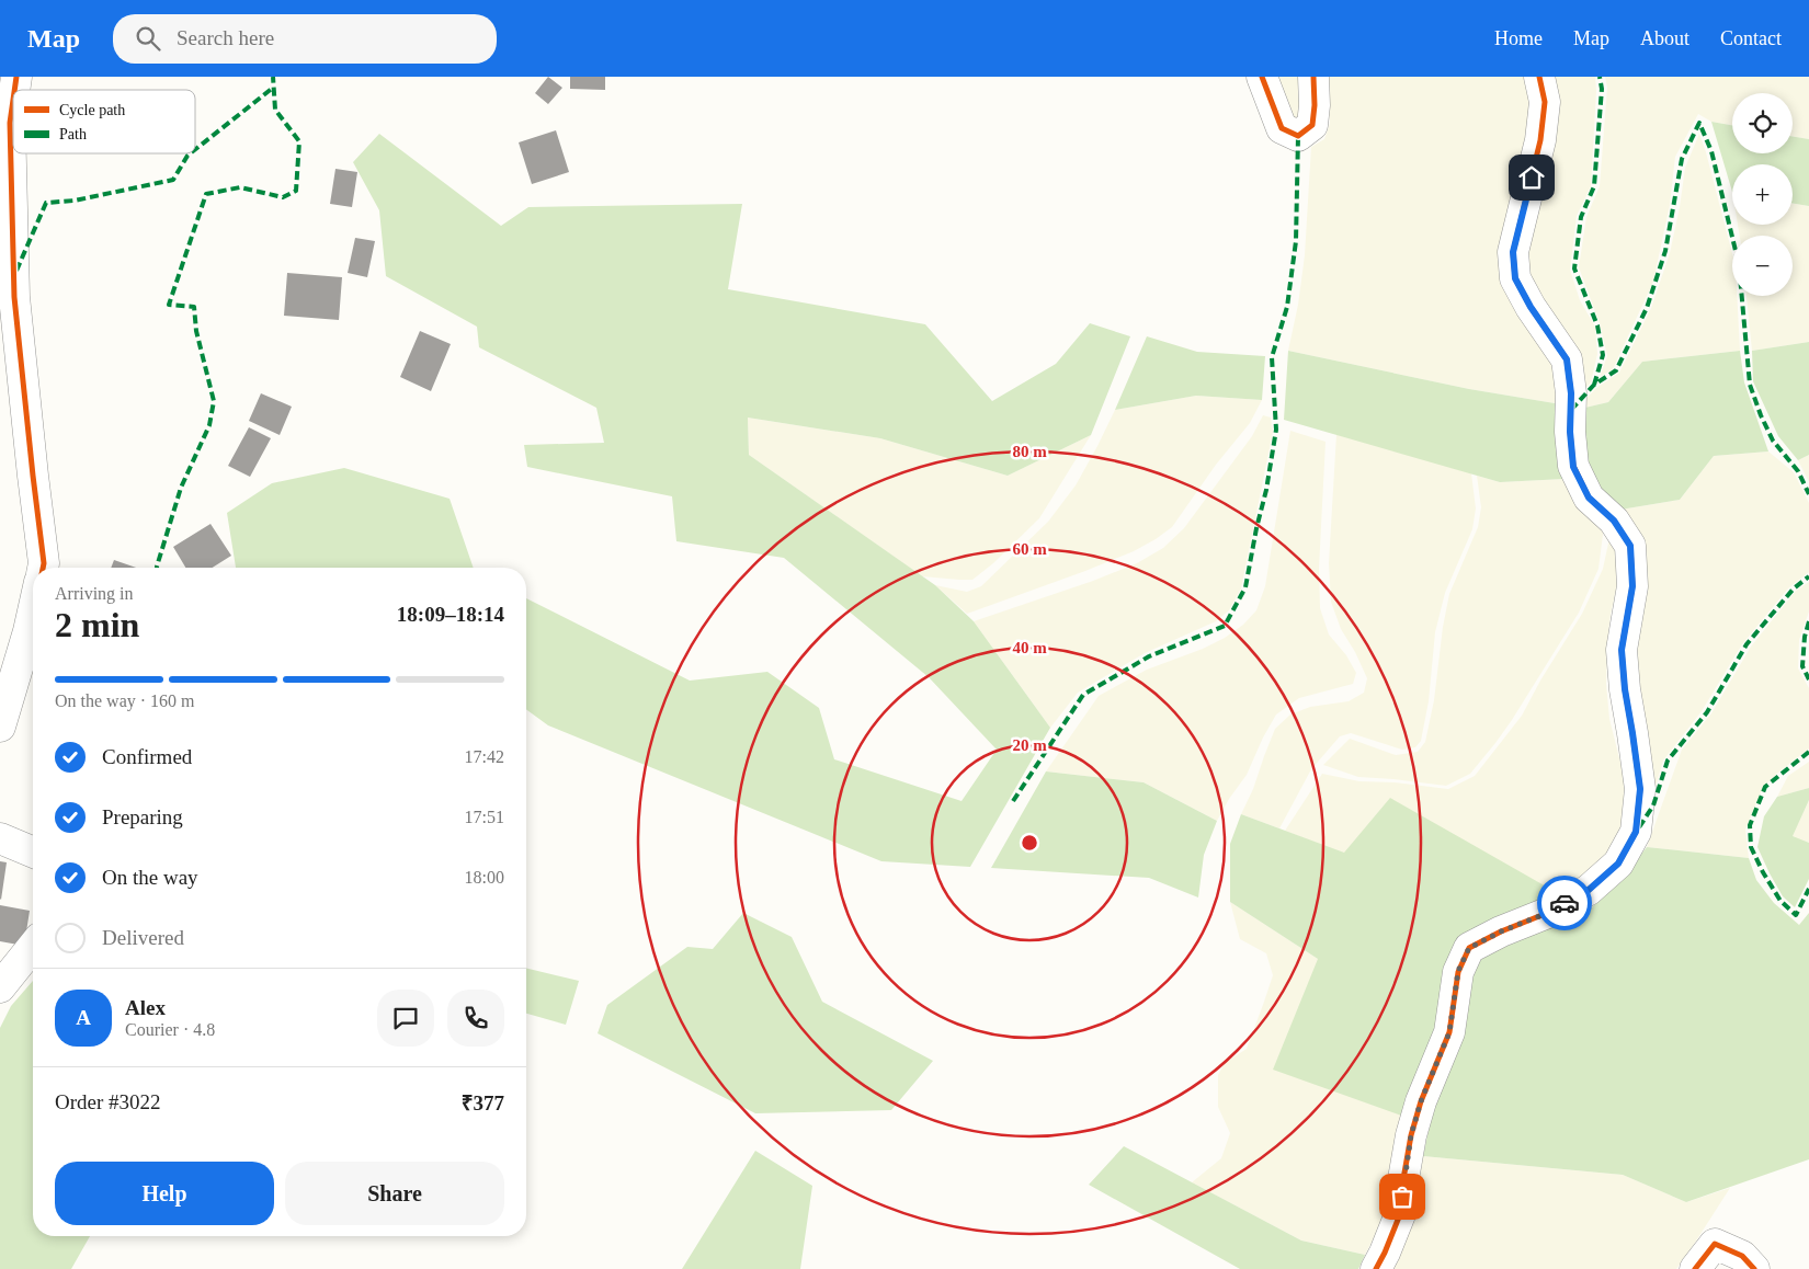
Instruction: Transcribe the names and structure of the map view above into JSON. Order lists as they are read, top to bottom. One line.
{"legend":["Cycle path","Path"],"page":{"header":"Map","search":"Search here","nav":["Home","Map","About","Contact"],"map_buttons":["+","−"],"heading":["2 min","Arriving in","18:09–18:14"],"panel":["Alex","Courier · 4.8","Order #3022","₹377"],"bar":"On the way · 160 m","list":[["Confirmed","17:42"],["Preparing","17:51"],["On the way","18:00"],"Delivered"],"round":"A","buttons":["Help","Share"]},"rings":["80 m","60 m","40 m","20 m"]}
